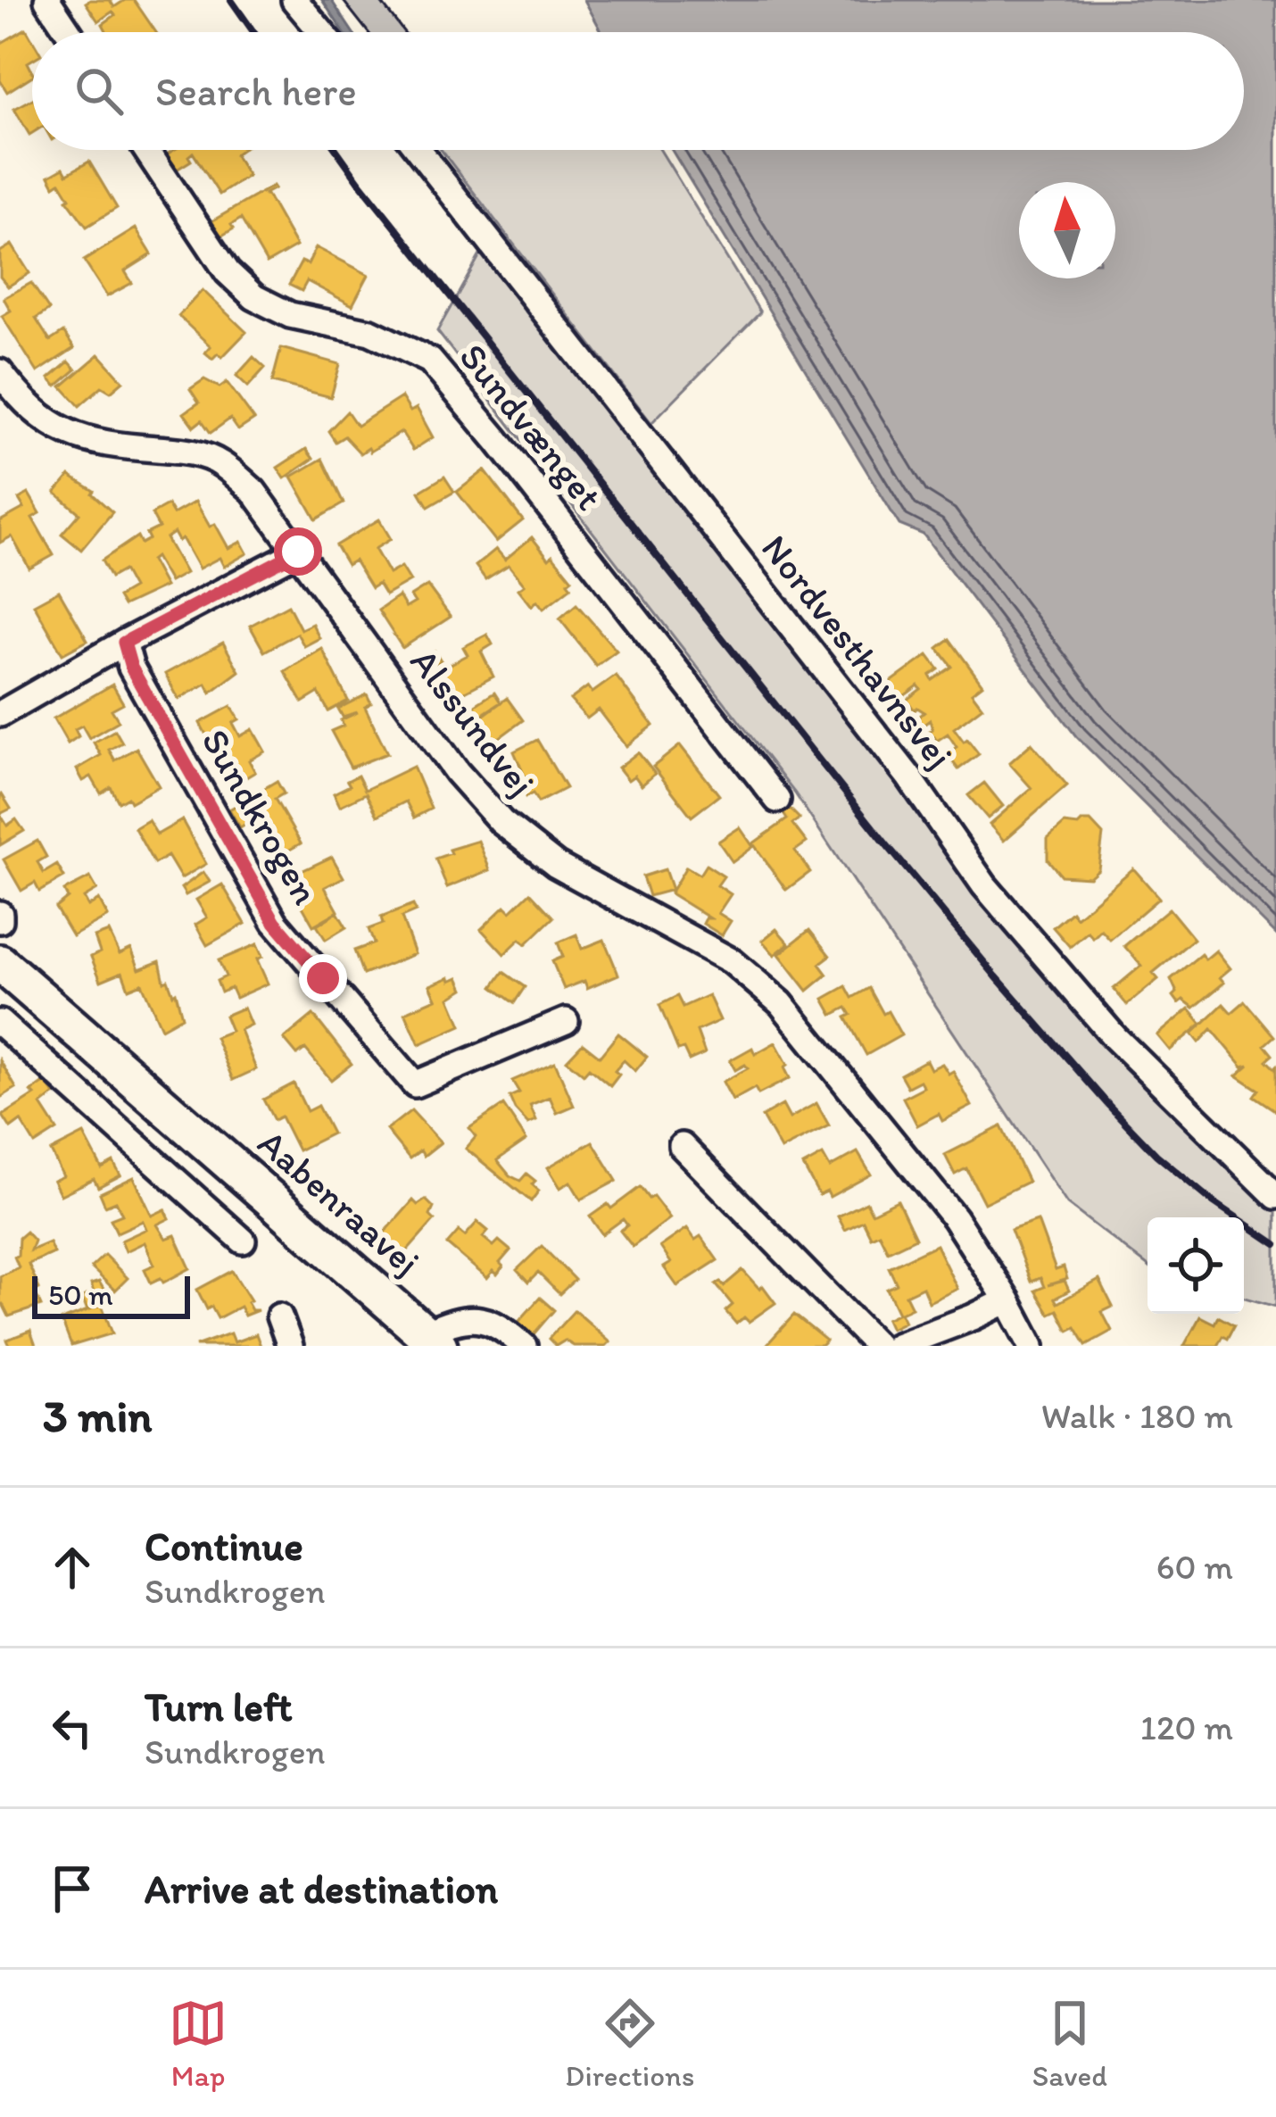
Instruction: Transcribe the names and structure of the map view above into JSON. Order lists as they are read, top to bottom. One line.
{"streets":{"street":["Sundvænget","Nordvesthavnsvej","Alssundvej","Sundkrogen","Aabenraavej"]},"scale_bar":"50 m","north":"top","page":{"search":"Search here","scale":"50 m","heading":["3 min","Walk · 180 m"],"list":[["Continue","Sundkrogen","60 m"],["Turn left","Sundkrogen","120 m"],"Arrive at destination"],"nav":["Map","Directions","Saved"]}}
